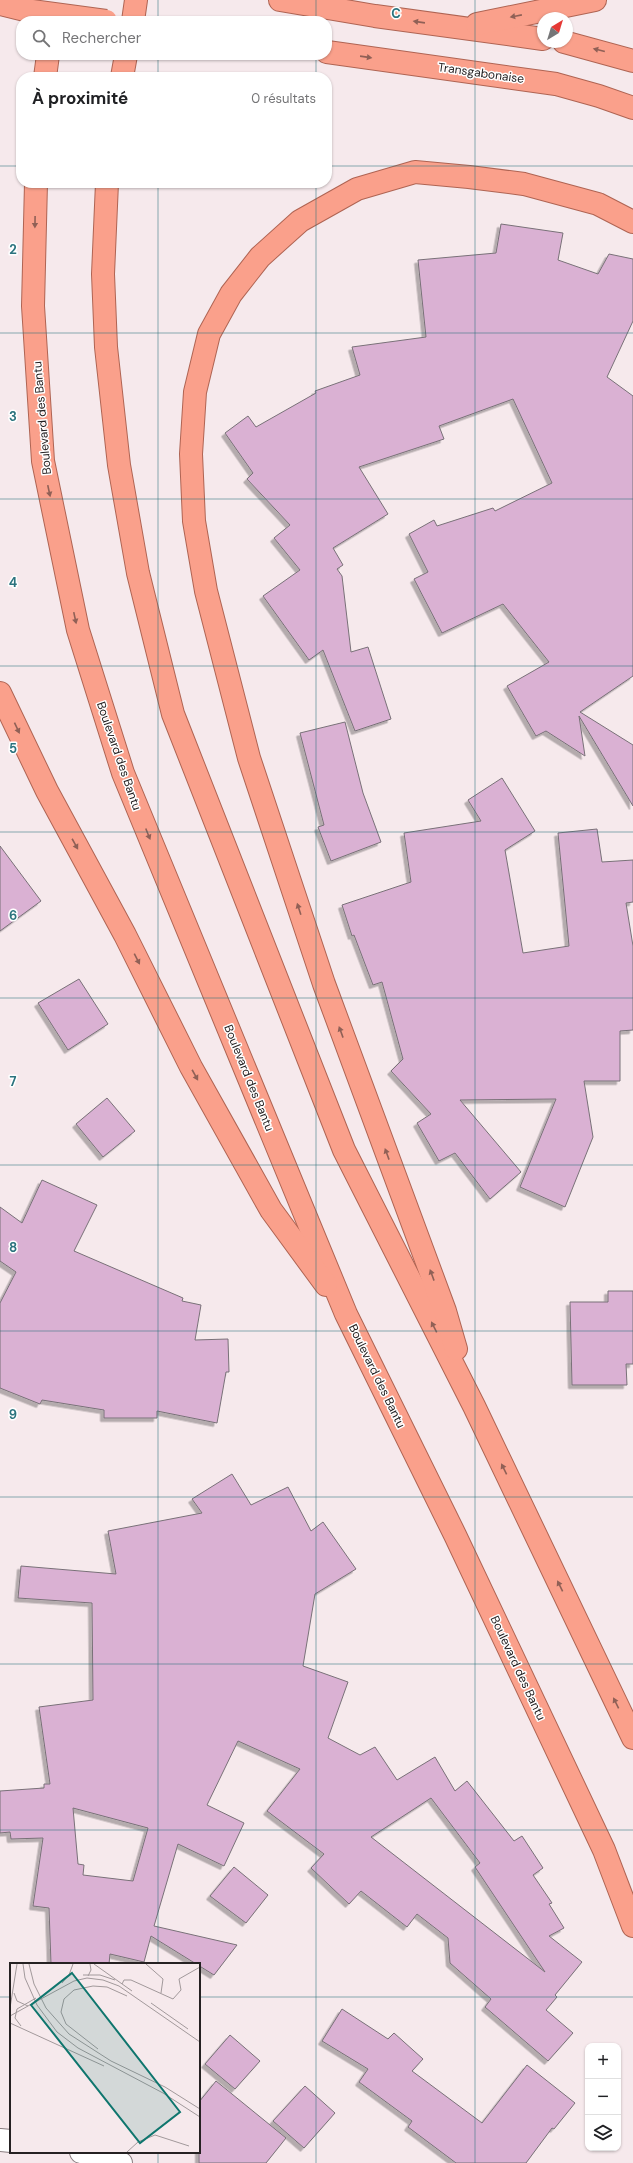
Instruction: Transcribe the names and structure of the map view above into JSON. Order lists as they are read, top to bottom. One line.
{"streets":{"highway":["Transgabonaise","Boulevard des Bantu"]},"north":"top right","page":{"search":"Rechercher","heading":["À proximité","0 résultats"],"map_buttons":["+","−"]},"grid":{"columns":["C"],"rows":["2","3","4","5","6","7","8","9"]}}
